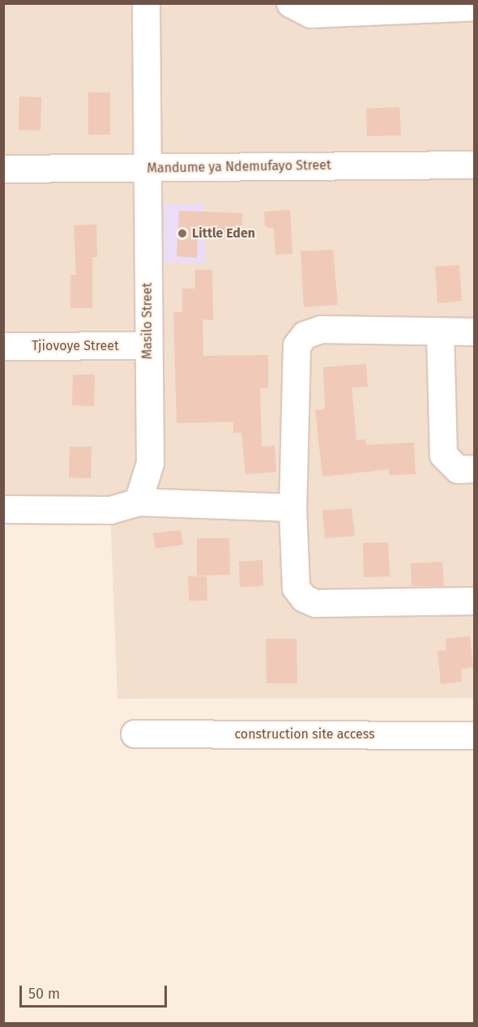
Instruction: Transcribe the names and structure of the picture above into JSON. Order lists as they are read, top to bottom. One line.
{"streets":{"street":["Mandume ya Ndemufayo Street","Masilo Street","Tjiovoye Street","construction site access"]},"crossings":[["Mandume ya Ndemufayo Street","Masilo Street"],["Masilo Street","Tjiovoye Street"]],"places":["Little Eden"],"scale_bar":"50 m"}
